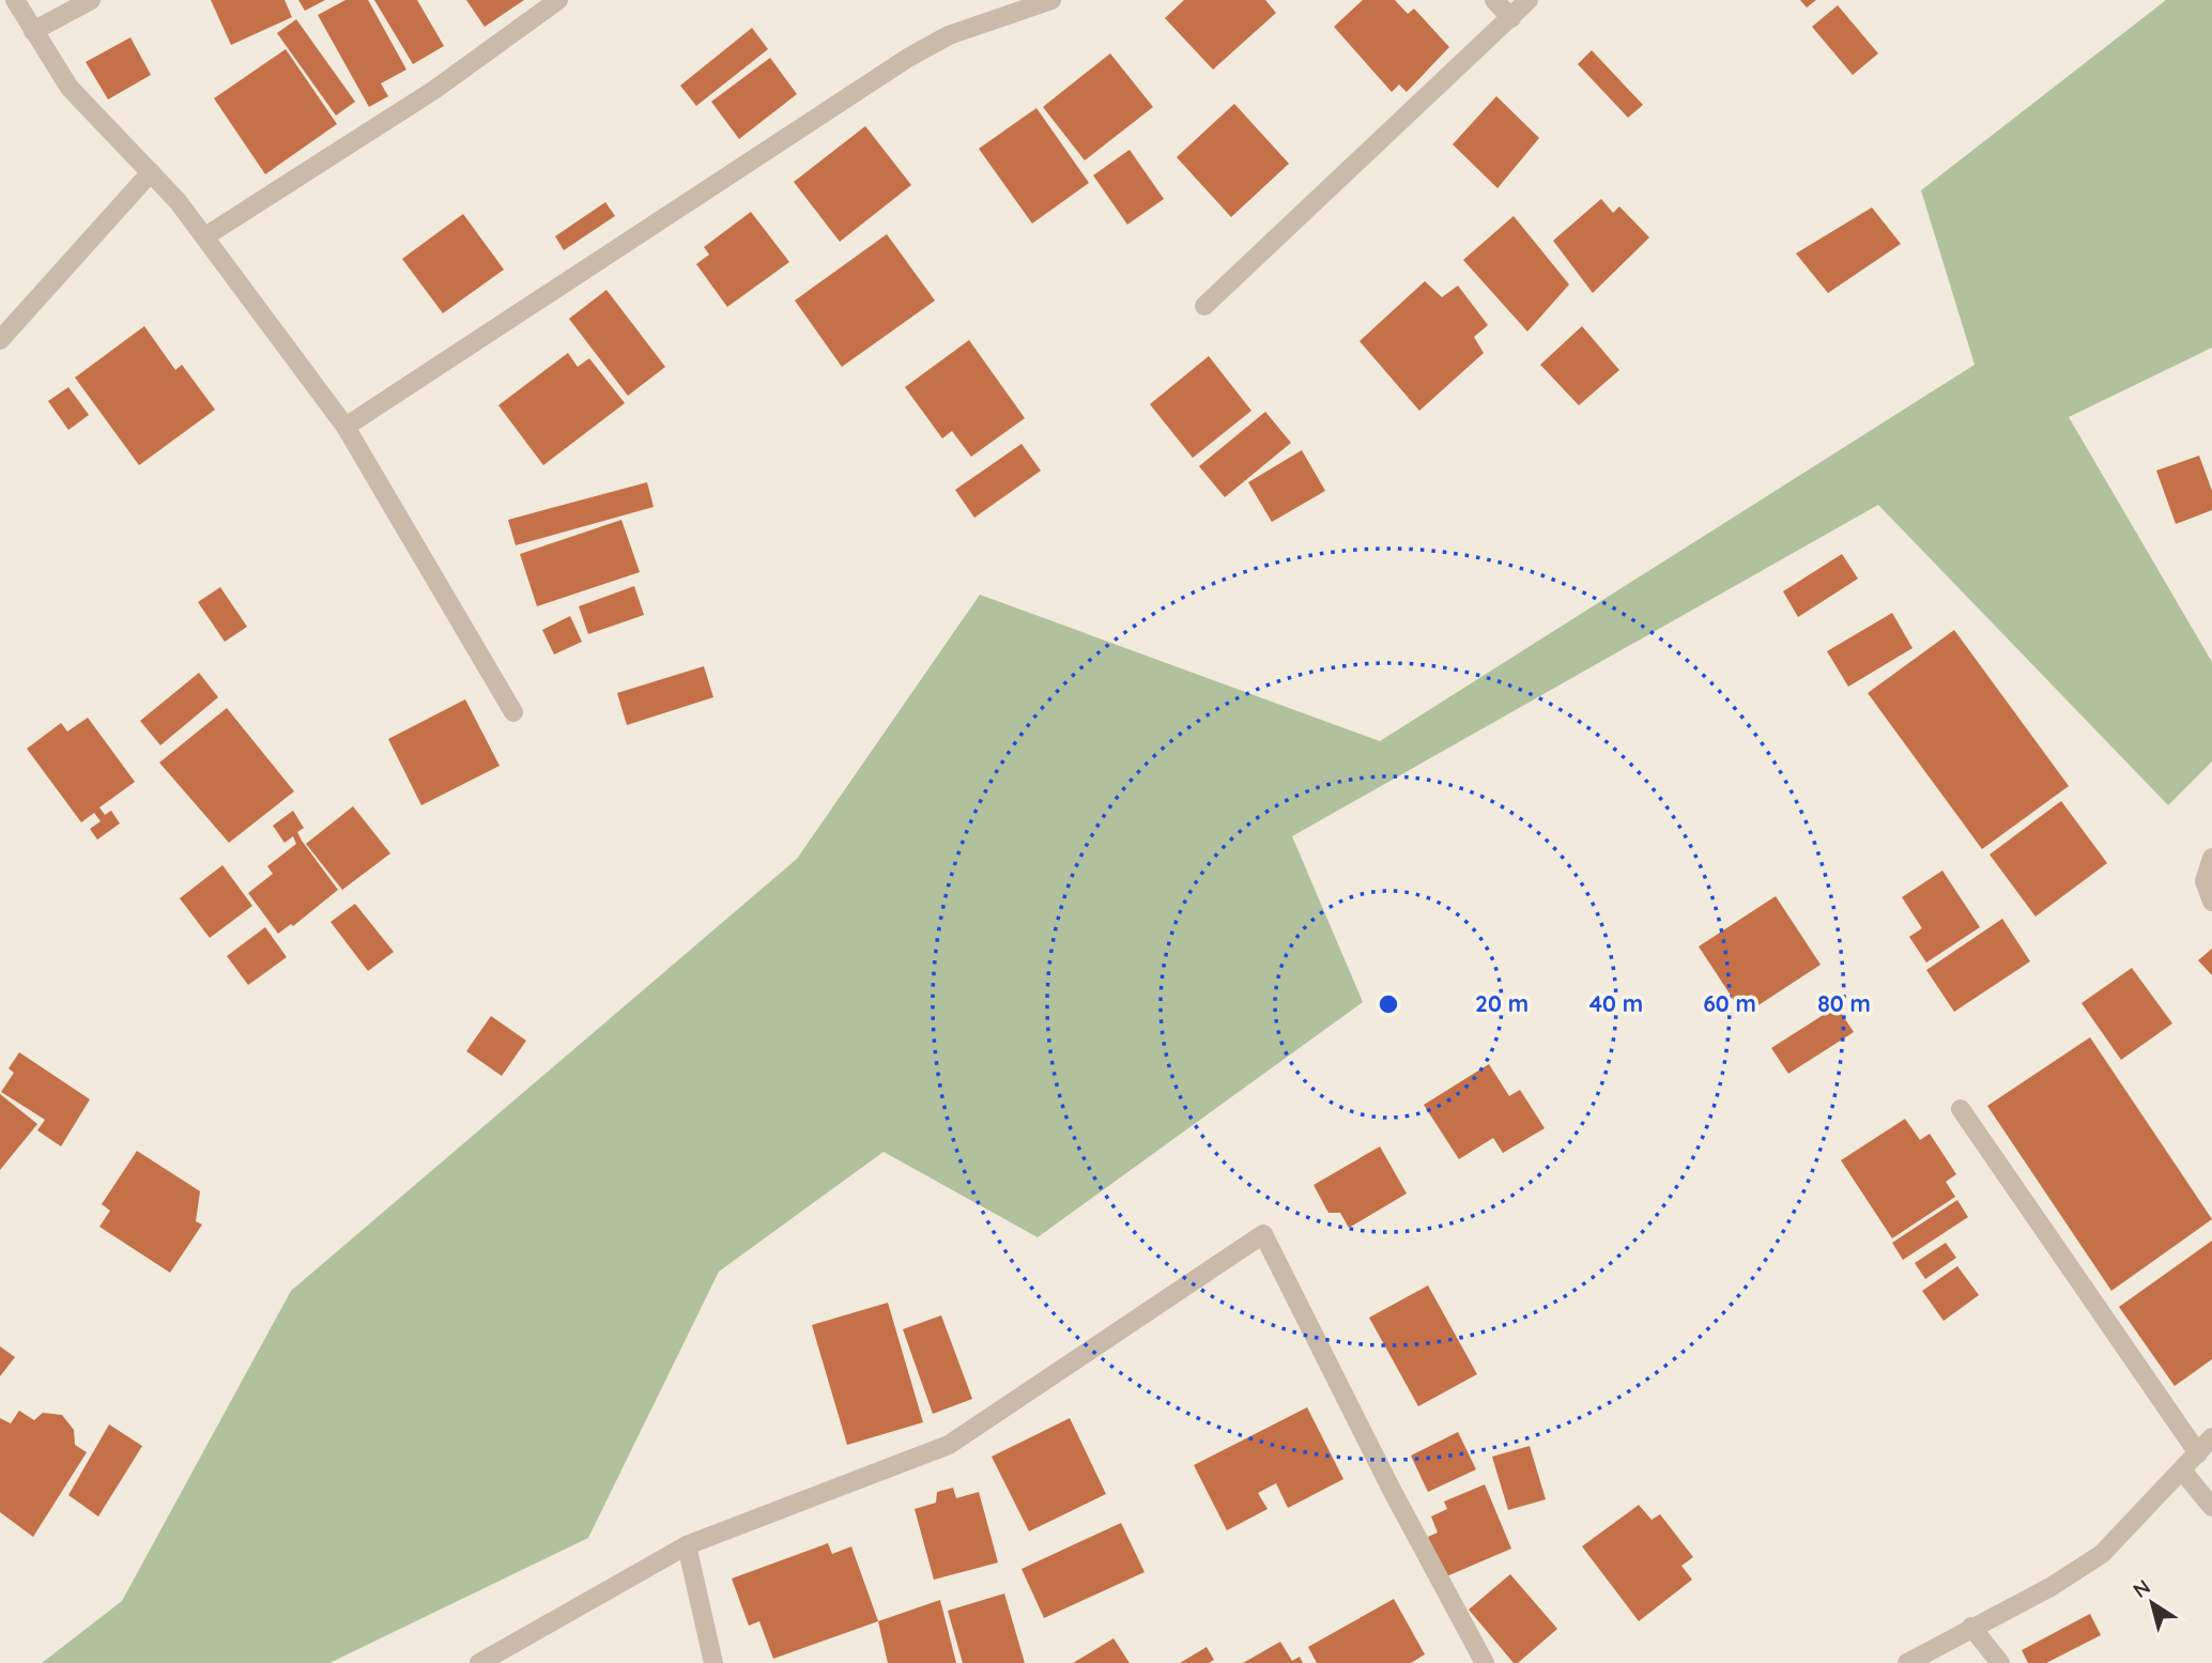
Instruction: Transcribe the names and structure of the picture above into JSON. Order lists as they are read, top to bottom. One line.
{"north":"top left","rings":["20 m","40 m","60 m","80 m"]}
